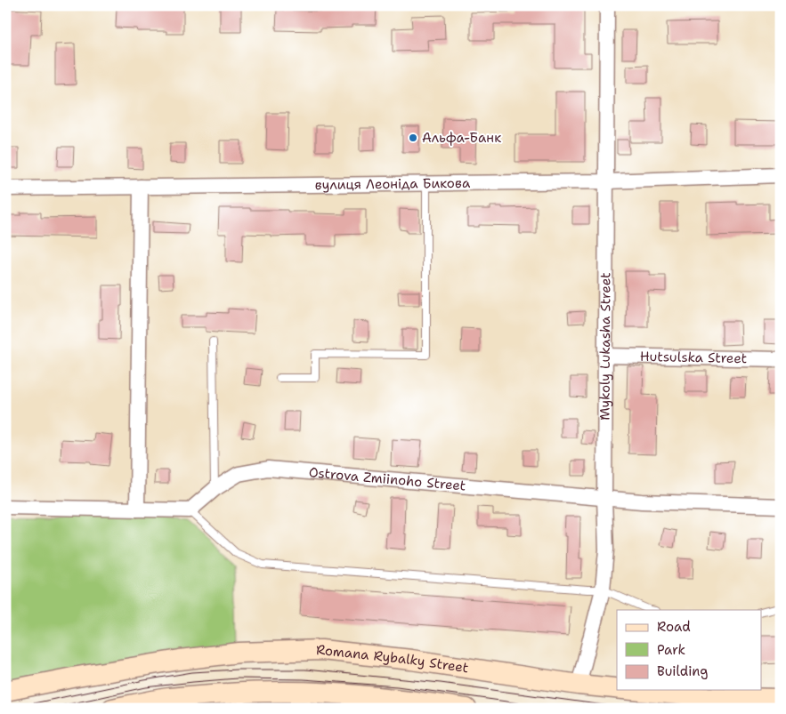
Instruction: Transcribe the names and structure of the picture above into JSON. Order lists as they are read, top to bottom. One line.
{"streets":{"main road":["Romana Rybalky Street"],"street":["вулиця Леоніда Бикова","Mykoly Lukasha Street","Hutsulska Street","Ostrova Zmiinoho Street"]},"crossings":[["вулиця Леоніда Бикова","Mykoly Lukasha Street"],["Mykoly Lukasha Street","Hutsulska Street"],["Mykoly Lukasha Street","Ostrova Zmiinoho Street"],["Mykoly Lukasha Street","Romana Rybalky Street"]],"places":["Альфа-Банк"],"legend":["Road","Park","Building"]}
